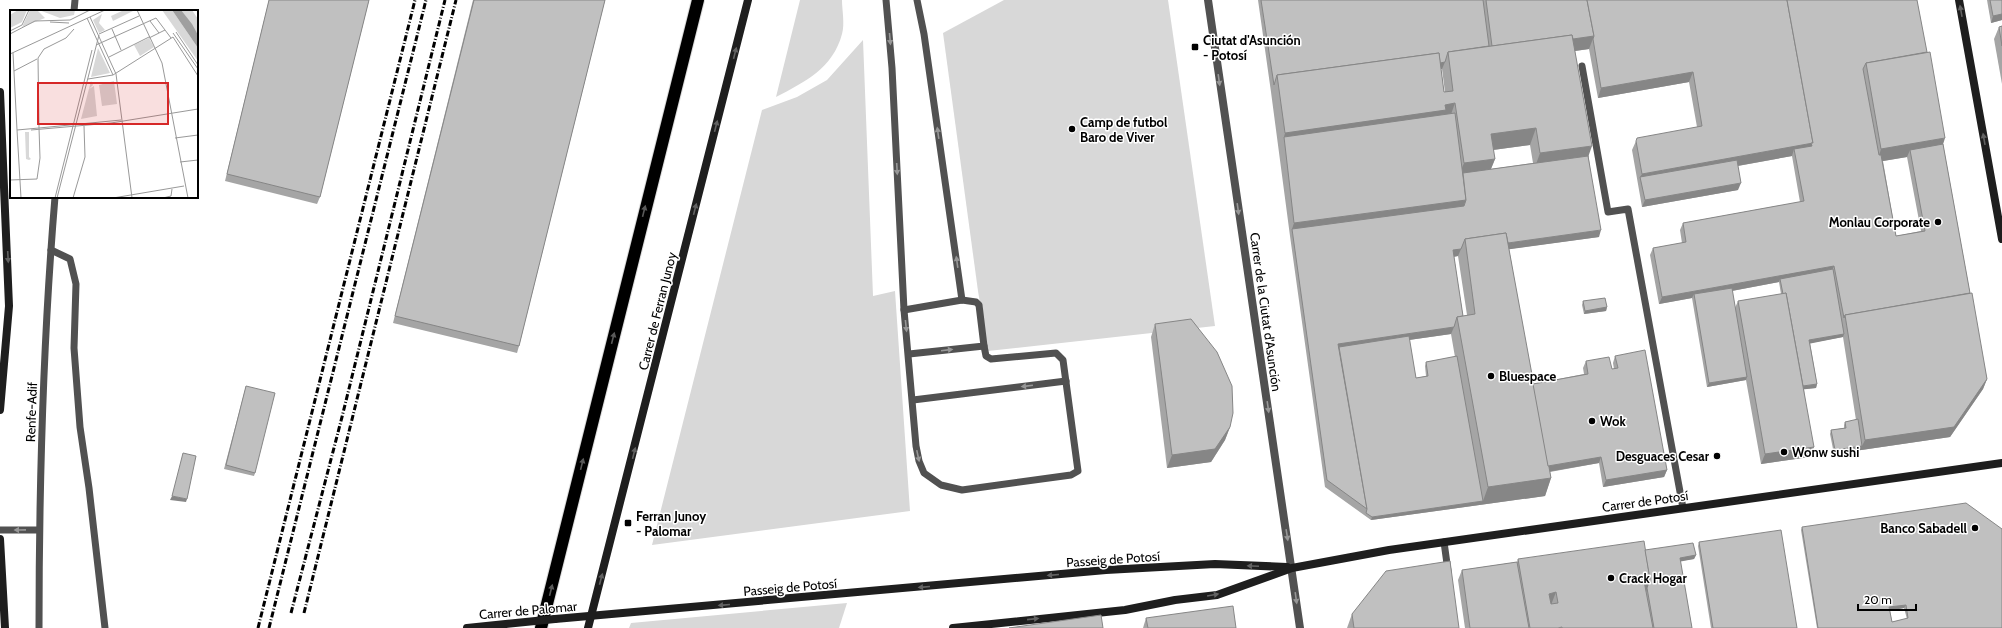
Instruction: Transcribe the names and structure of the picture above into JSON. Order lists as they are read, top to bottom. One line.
{"streets":{"street":["Carrer de Ferran Junoy","Carrer de la Ciutat d'Asunción","Carrer de Potosí","Passeig de Potosí","Carrer de Palomar"],"lane":["Renfe-Adif"]},"crossings":[["Carrer de Ferran Junoy","Passeig de Potosí"],["Carrer de Ferran Junoy","Carrer de Palomar"],["Carrer de la Ciutat d'Asunción","Carrer de Potosí"],["Carrer de la Ciutat d'Asunción","Passeig de Potosí"],["Carrer de Potosí","Passeig de Potosí"],["Passeig de Potosí","Carrer de Palomar"]],"one_way":["Carrer de Ferran Junoy","Carrer de la Ciutat d'Asunción"],"places":{"transit":["Ciutat d'Asunción - Potosí","Ferran Junoy - Palomar"],"other":["Camp de futbol Baro de Viver","Monlau Corporate","Bluespace","Wok","Wonw sushi","Desguaces Cesar","Banco Sabadell","Crack Hogar"]},"scale_bar":"20 m"}
